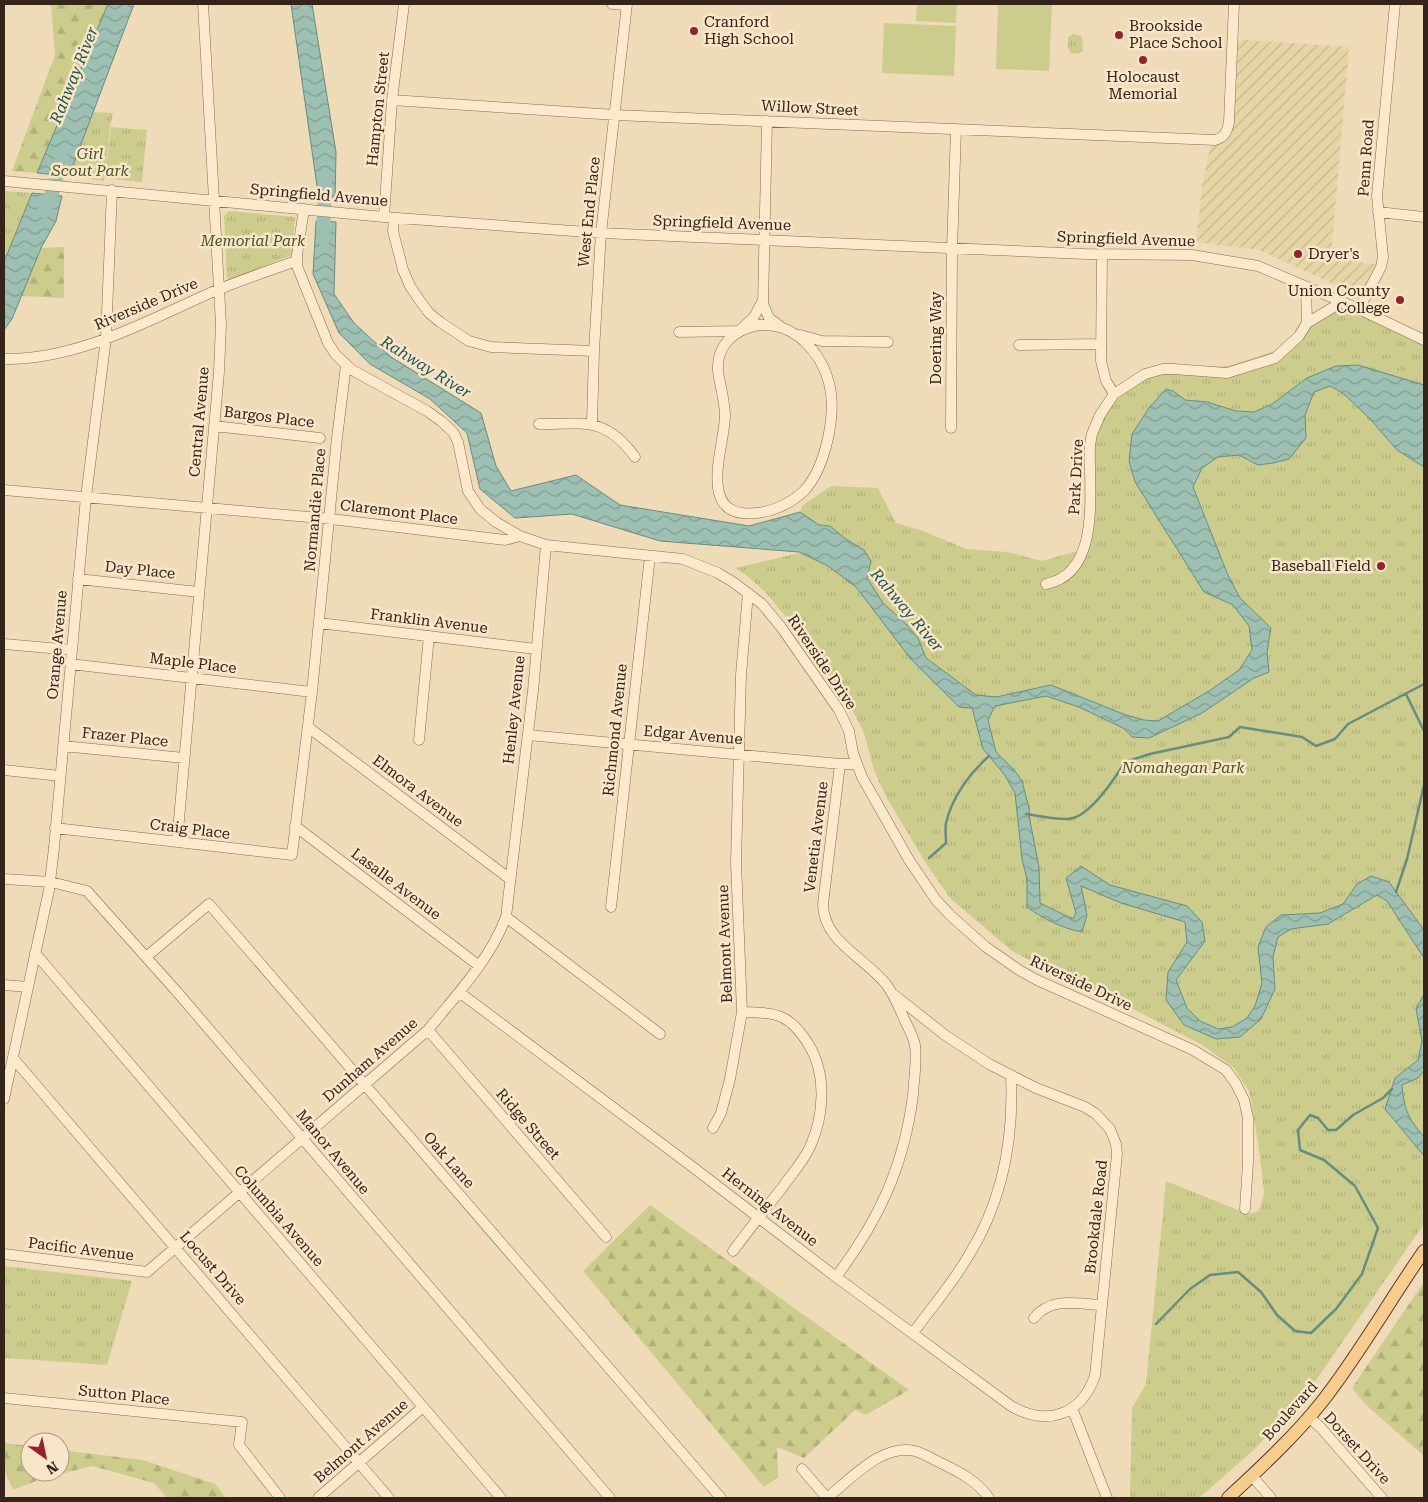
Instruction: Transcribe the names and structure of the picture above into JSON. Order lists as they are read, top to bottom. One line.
{"streets":{"main road":["Boulevard"],"street":["Willow Street","Hampton Street","Penn Road","Springfield Avenue","West End Place","Riverside Drive","Doering Way","Bargos Place","Central Avenue","Park Drive","Normandie Place","Claremont Place","Day Place","Franklin Avenue","Orange Avenue","Maple Place","Henley Avenue","Richmond Avenue","Edgar Avenue","Frazer Place","Elmora Avenue","Craig Place","Venetia Avenue","Lasalle Avenue","Belmont Avenue","Dunham Avenue","Ridge Street","Manor Avenue","Oak Lane","Herning Avenue","Columbia Avenue","Brookdale Road","Pacific Avenue","Locust Drive","Sutton Place","Dorset Drive"]},"crossings":[["Willow Street","Hampton Street"],["Willow Street","West End Place"],["Willow Street","Doering Way"],["Hampton Street","Springfield Avenue"],["Hampton Street","West End Place"],["Penn Road","Springfield Avenue"],["Springfield Avenue","West End Place"],["Springfield Avenue","Doering Way"],["Springfield Avenue","Central Avenue"],["Springfield Avenue","Park Drive"],["Springfield Avenue","Orange Avenue"],["Riverside Drive","Central Avenue"],["Riverside Drive","Normandie Place"],["Riverside Drive","Claremont Place"],["Riverside Drive","Orange Avenue"],["Riverside Drive","Henley Avenue"],["Riverside Drive","Richmond Avenue"],["Riverside Drive","Edgar Avenue"],["Riverside Drive","Belmont Avenue"],["Bargos Place","Central Avenue"],["Central Avenue","Claremont Place"],["Central Avenue","Day Place"],["Central Avenue","Maple Place"],["Central Avenue","Frazer Place"],["Central Avenue","Craig Place"],["Normandie Place","Claremont Place"],["Normandie Place","Franklin Avenue"],["Normandie Place","Maple Place"],["Normandie Place","Elmora Avenue"],["Normandie Place","Craig Place"],["Normandie Place","Lasalle Avenue"],["Claremont Place","Orange Avenue"],["Day Place","Orange Avenue"],["Franklin Avenue","Henley Avenue"],["Orange Avenue","Maple Place"],["Orange Avenue","Frazer Place"],["Orange Avenue","Craig Place"],["Orange Avenue","Manor Avenue"],["Orange Avenue","Columbia Avenue"],["Orange Avenue","Locust Drive"],["Henley Avenue","Edgar Avenue"],["Henley Avenue","Elmora Avenue"],["Henley Avenue","Dunham Avenue"],["Richmond Avenue","Edgar Avenue"],["Edgar Avenue","Venetia Avenue"],["Edgar Avenue","Belmont Avenue"],["Elmora Avenue","Dunham Avenue"],["Craig Place","Lasalle Avenue"],["Venetia Avenue","Brookdale Road"],["Lasalle Avenue","Dunham Avenue"],["Belmont Avenue","Columbia Avenue"],["Belmont Avenue","Locust Drive"],["Dunham Avenue","Ridge Street"],["Dunham Avenue","Manor Avenue"],["Dunham Avenue","Oak Lane"],["Dunham Avenue","Herning Avenue"],["Dunham Avenue","Columbia Avenue"],["Dunham Avenue","Pacific Avenue"],["Dunham Avenue","Locust Drive"],["Manor Avenue","Oak Lane"],["Herning Avenue","Brookdale Road"],["Pacific Avenue","Locust Drive"],["Boulevard","Dorset Drive"]],"water":["Rahway River"],"parks":["Girl Scout Park","Memorial Park","Nomahegan Park"],"places":["Cranford High School","Brookside Place School","Holocaust Memorial","Dryer's","Union County College","Baseball Field"],"north":"bottom right"}
